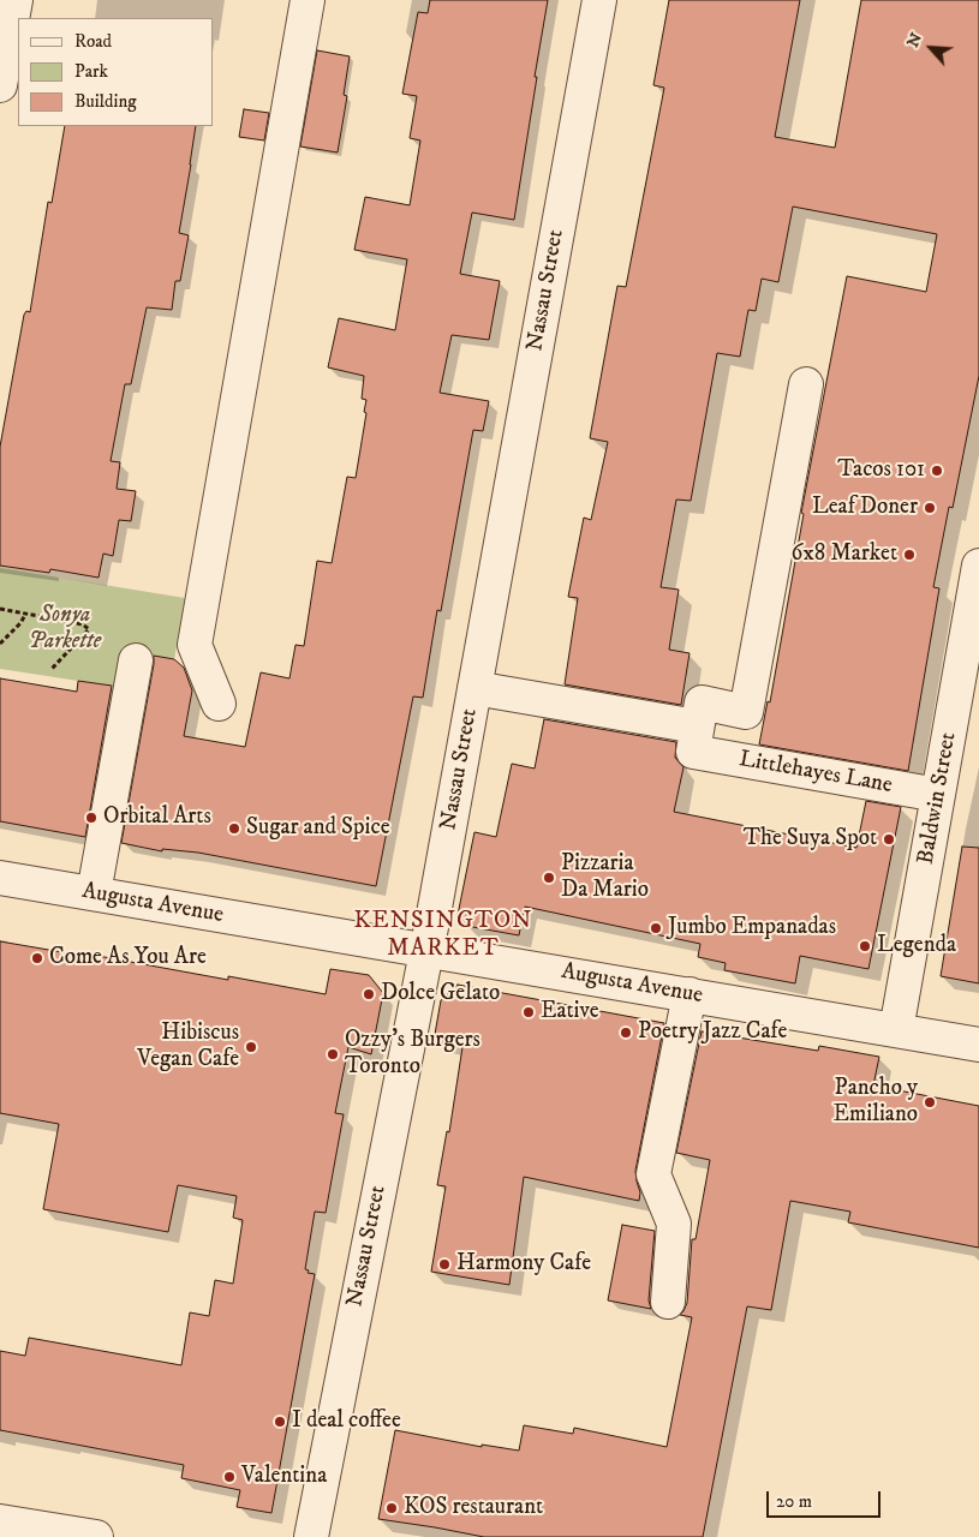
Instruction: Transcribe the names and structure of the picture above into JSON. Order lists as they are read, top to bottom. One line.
{"streets":{"street":["Nassau Street","Littlehayes Lane","Baldwin Street","Augusta Avenue"]},"crossings":[["Nassau Street","Littlehayes Lane"],["Nassau Street","Augusta Avenue"],["Littlehayes Lane","Baldwin Street"],["Baldwin Street","Augusta Avenue"]],"districts":["KENSINGTON MARKET"],"parks":["Sonya Parkette"],"places":["Tacos 101","Leaf Doner","6x8 Market","Orbital Arts","Sugar and Spice","The Suya Spot","Pizzaria Da Mario","Jumbo Empanadas","Legenda","Come As You Are","Dolce Gelato","Eative","Poetry Jazz Cafe","Hibiscus Vegan Cafe","Ozzy's Burgers Toronto","Pancho y Emiliano","Harmony Cafe","I deal coffee","Valentina","KOS restaurant"],"legend":["Road","Park","Building"],"scale_bar":"20 m","north":"top left"}
